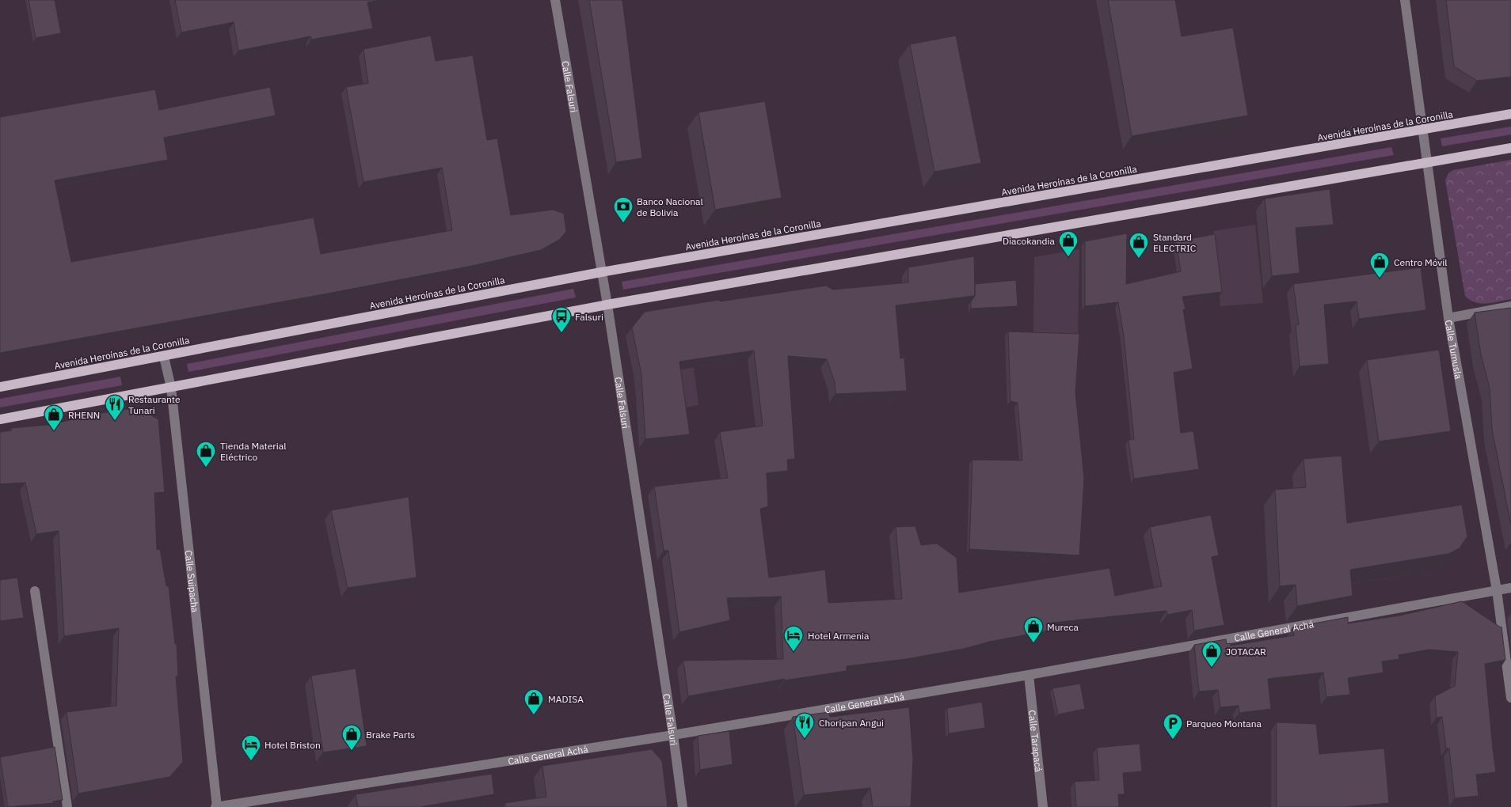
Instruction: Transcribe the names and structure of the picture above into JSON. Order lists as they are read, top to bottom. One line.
{"streets":{"main road":["Avenida Heroínas de la Coronilla"],"street":["Calle Falsuri","Calle Tumusla","Calle Suipacha","Calle General Achá","Calle Tarapacá"]},"crossings":[["Calle Falsuri","Avenida Heroínas de la Coronilla"],["Calle Falsuri","Calle General Achá"],["Avenida Heroínas de la Coronilla","Calle Tumusla"],["Avenida Heroínas de la Coronilla","Calle Suipacha"],["Calle Tumusla","Calle General Achá"],["Calle Suipacha","Calle General Achá"],["Calle General Achá","Calle Tarapacá"]],"places":{"bank":["Banco Nacional de Bolivia"],"shop":["Diacokandia","Standard ELECTRIC","Centro Móvil","RHENN","Tienda Material Eléctrico","Mureca","JOTACAR","MADISA","Brake Parts"],"bus stop":["Falsuri"],"restaurant":["Restaurante Tunari","Choripan Angui"],"hotel":["Hotel Armenia","Hotel Briston"],"parking":["Parqueo Montana"]}}
